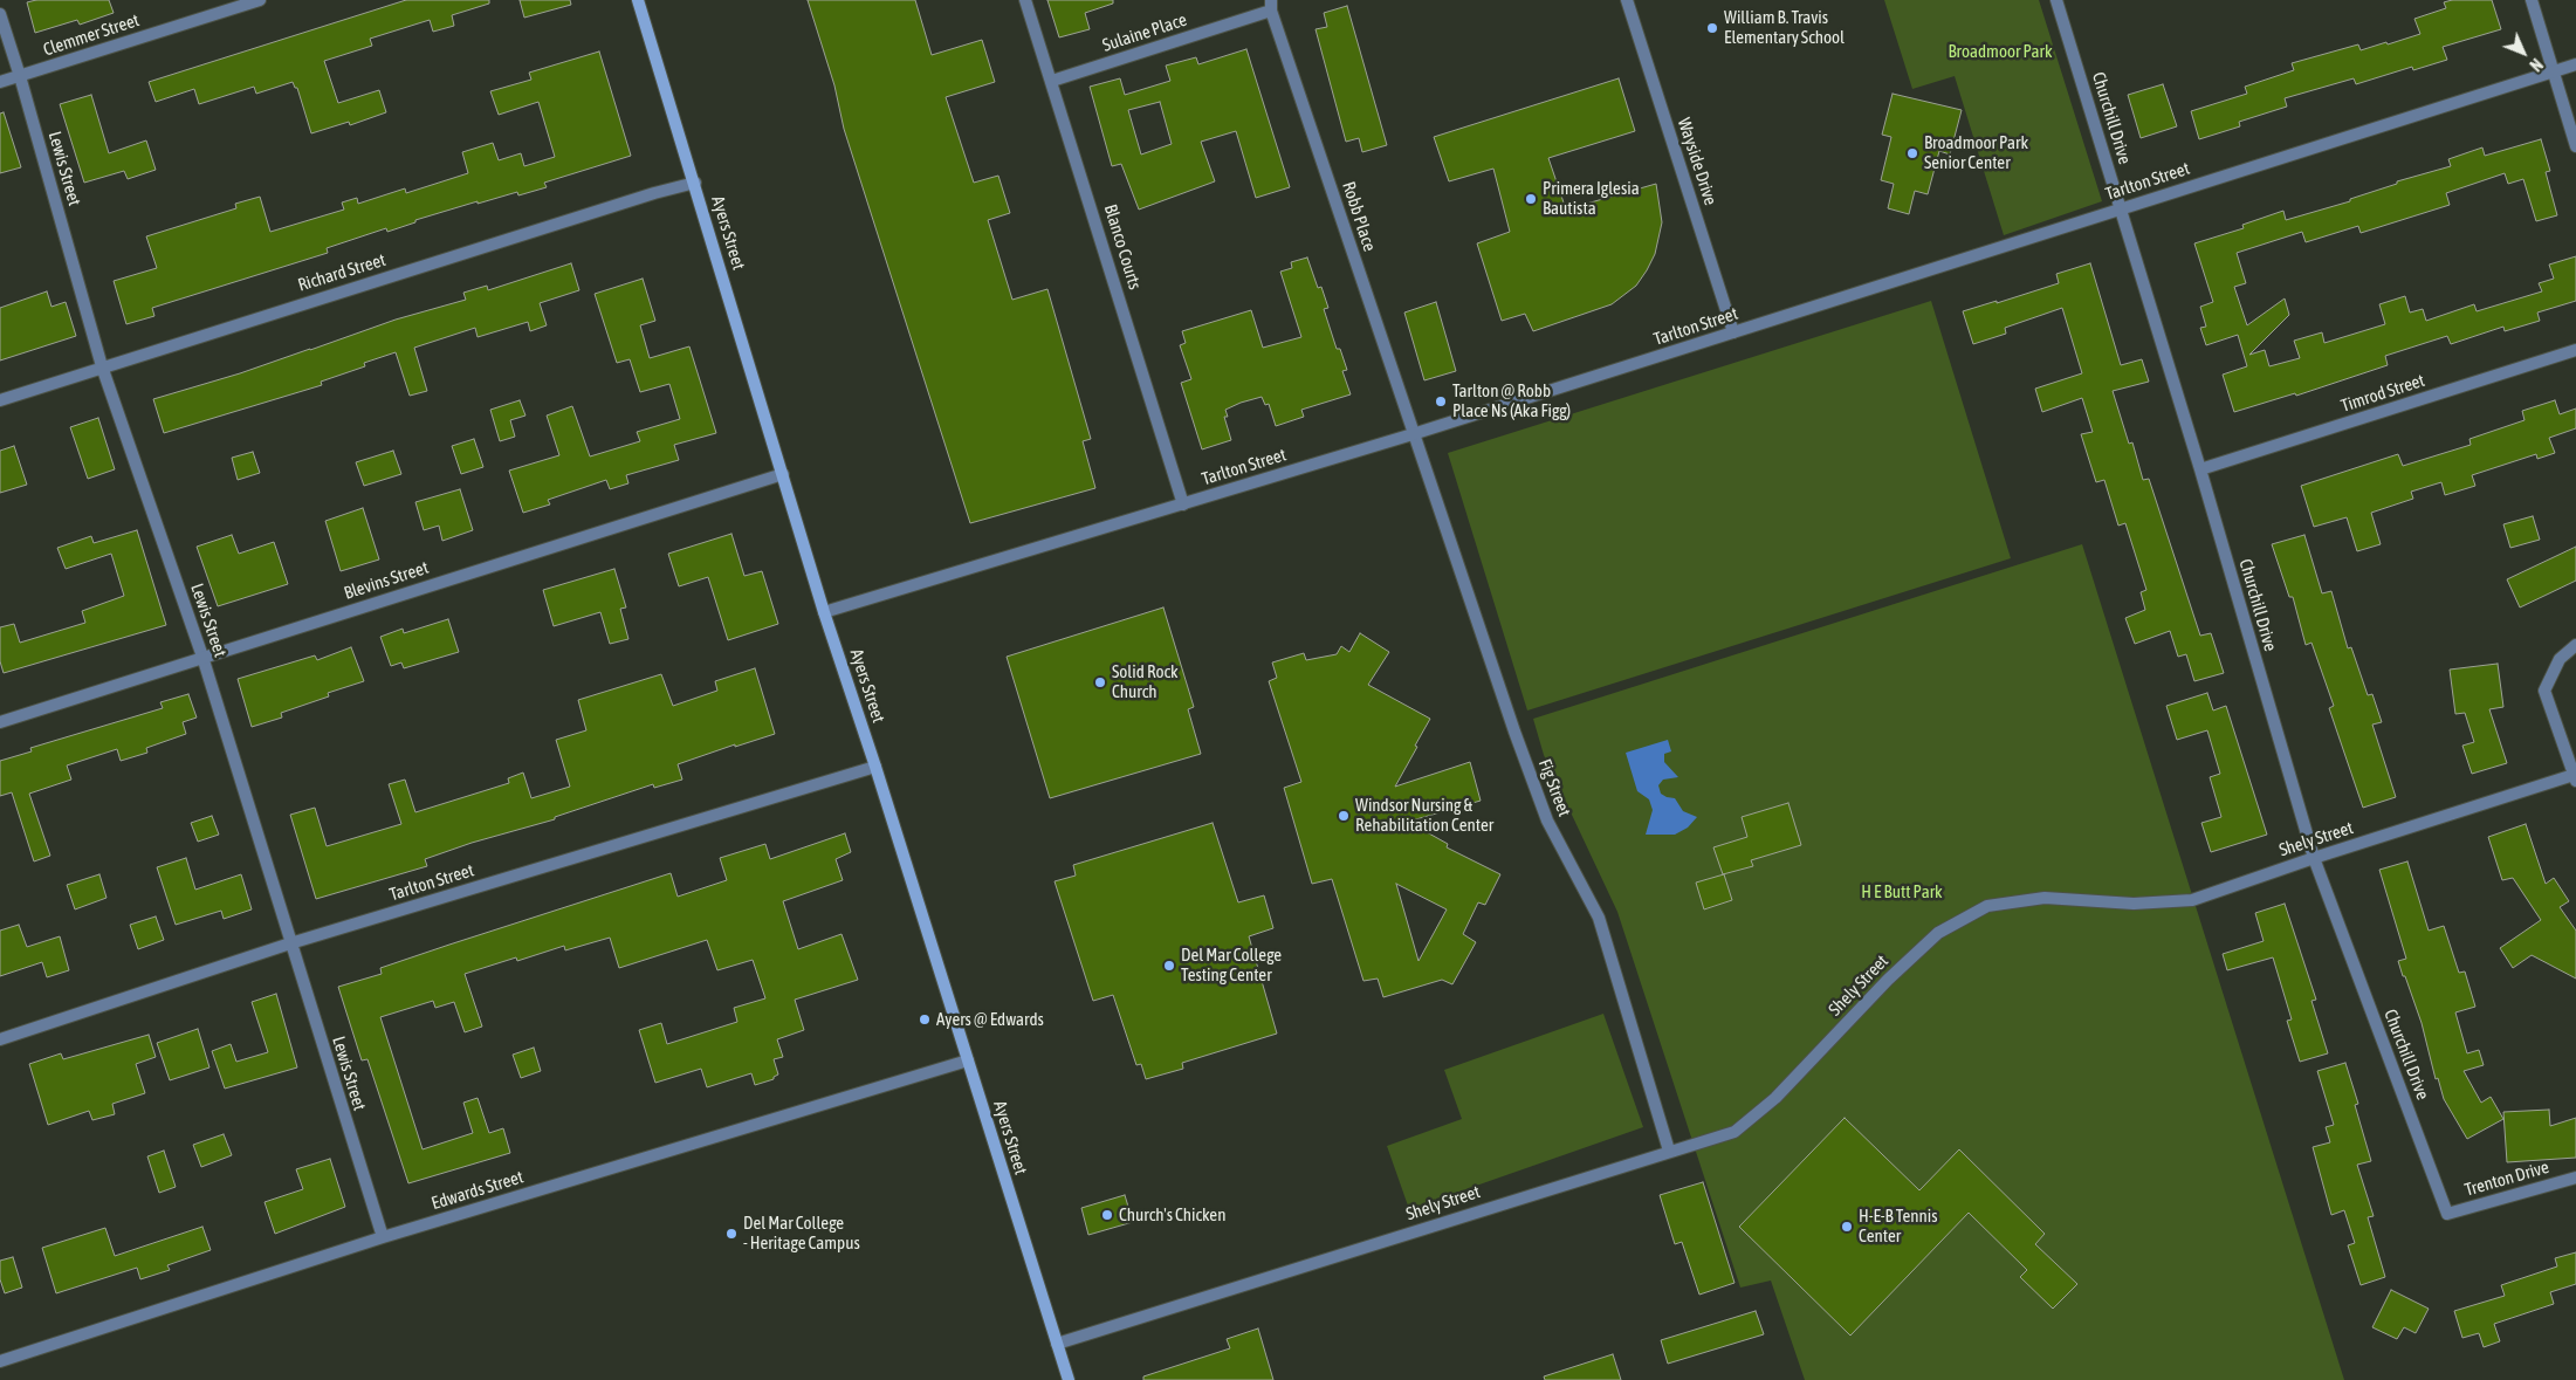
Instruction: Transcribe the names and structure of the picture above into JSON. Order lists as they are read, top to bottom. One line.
{"streets":{"main road":["Ayers Street"],"street":["Sulaine Place","Clemmer Street","Churchill Drive","Wayside Drive","Lewis Street","Tarlton Street","Robb Place","Blanco Courts","Richard Street","Timrod Street","Blevins Street","Fig Street","Shely Street","Trenton Drive","Edwards Street"]},"crossings":[["Sulaine Place","Robb Place"],["Sulaine Place","Blanco Courts"],["Clemmer Street","Lewis Street"],["Churchill Drive","Tarlton Street"],["Churchill Drive","Timrod Street"],["Churchill Drive","Shely Street"],["Churchill Drive","Trenton Drive"],["Wayside Drive","Tarlton Street"],["Lewis Street","Tarlton Street"],["Lewis Street","Richard Street"],["Lewis Street","Blevins Street"],["Lewis Street","Edwards Street"],["Tarlton Street","Robb Place"],["Tarlton Street","Ayers Street"],["Tarlton Street","Blanco Courts"],["Tarlton Street","Fig Street"],["Robb Place","Fig Street"],["Ayers Street","Richard Street"],["Ayers Street","Blevins Street"],["Ayers Street","Shely Street"],["Ayers Street","Edwards Street"],["Fig Street","Shely Street"]],"parks":["Broadmoor Park","H E Butt Park"],"places":["William B. Travis Elementary School","Broadmoor Park Senior Center","Primera Iglesia Bautista","Tarlton @ Robb Place Ns (Aka Figg)","Solid Rock Church","Windsor Nursing & Rehabilitation Center","Del Mar College Testing Center","Ayers @ Edwards","Church's Chicken","H-E-B Tennis Center","Del Mar College - Heritage Campus"],"north":"bottom right"}
